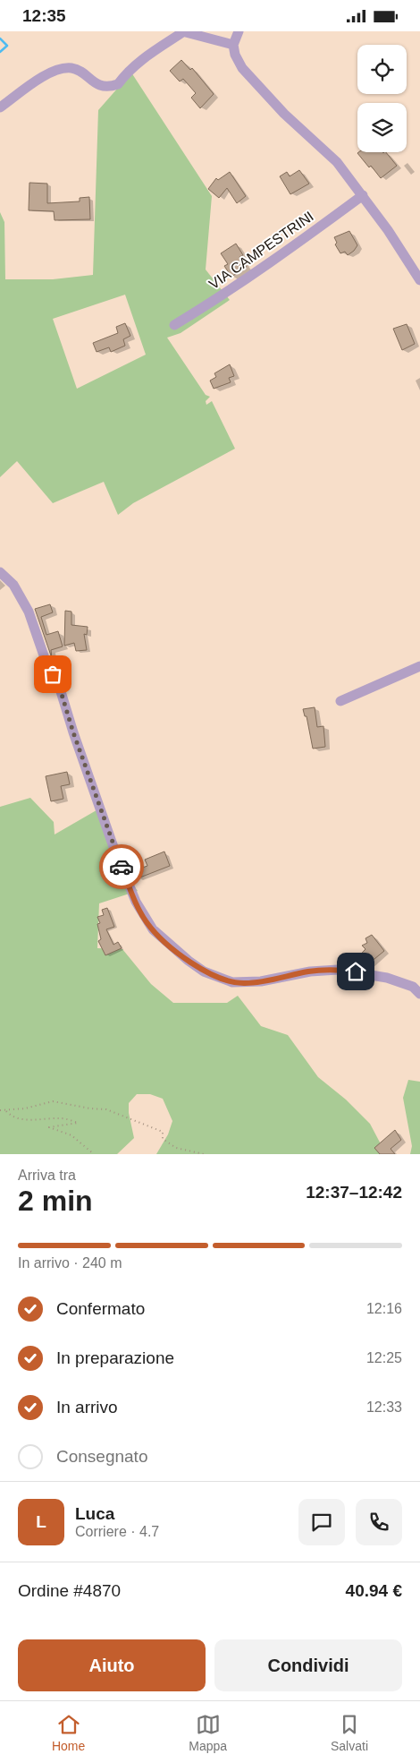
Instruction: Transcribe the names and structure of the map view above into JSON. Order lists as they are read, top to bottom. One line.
{"streets":{"street":["VIA CAMPESTRINI"]},"page":{"status":"12:35","heading":["2 min","Arriva tra","12:37–12:42"],"panel":["Luca","Corriere · 4.7","Ordine #4870","40.94 €"],"bar":"In arrivo · 240 m","list":[["Confermato","12:16"],["In preparazione","12:25"],["In arrivo","12:33"],"Consegnato"],"round":"L","buttons":["Aiuto","Condividi"],"tabs":["Home","Mappa","Salvati"]}}
